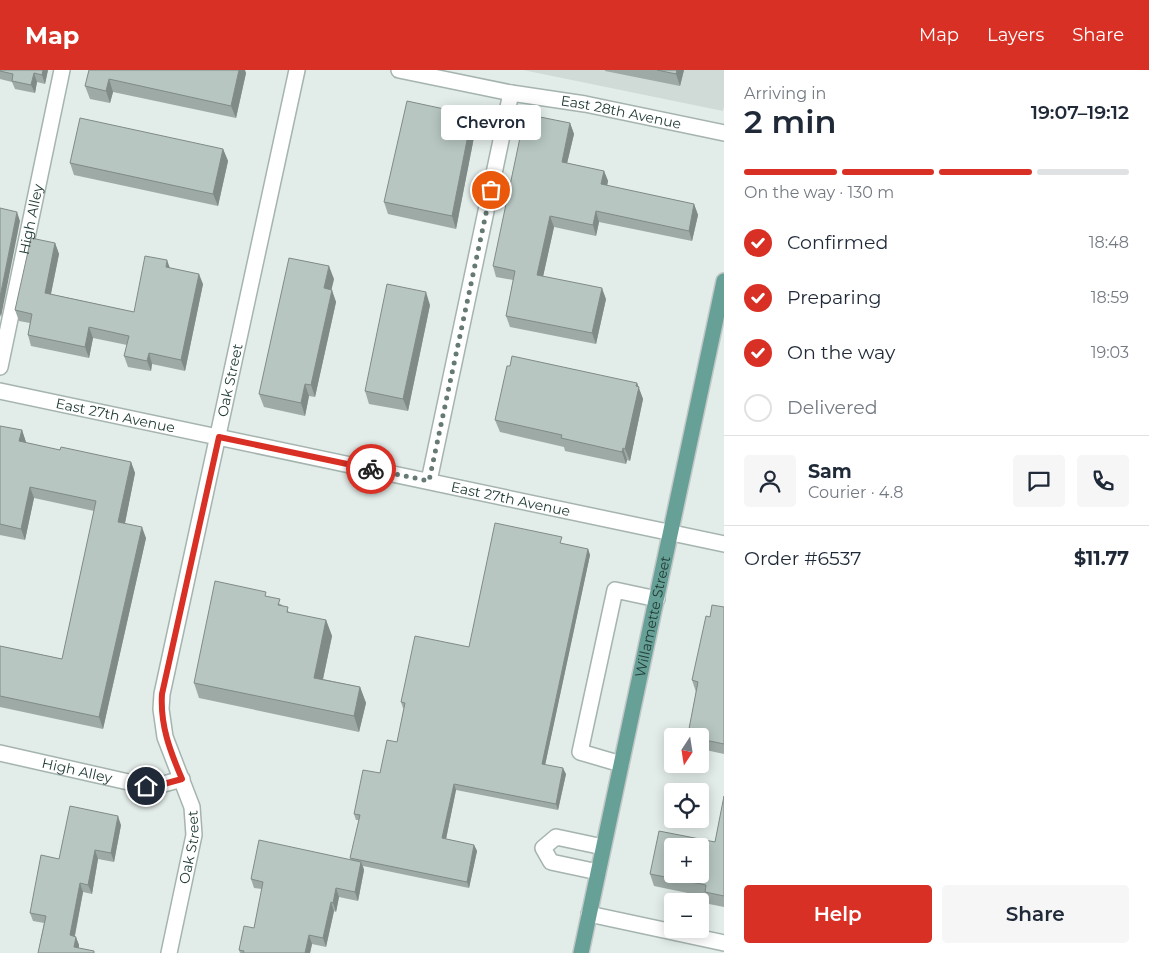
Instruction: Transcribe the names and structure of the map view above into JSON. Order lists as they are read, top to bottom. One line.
{"streets":{"main road":["Willamette Street"],"street":["East 28th Avenue","High Alley","Oak Street","East 27th Avenue"]},"crossings":[["High Alley","Oak Street"],["Oak Street","East 27th Avenue"],["East 27th Avenue","Willamette Street"]],"places":["Chevron"],"north":"bottom","page":{"header":"Map","nav":["Map","Layers","Share"],"heading":["2 min","Arriving in","19:07–19:12"],"panel":["Sam","Courier · 4.8","Order #6537","$11.77"],"bubble":"Chevron","bar":"On the way · 130 m","list":[["Confirmed","18:48"],["Preparing","18:59"],["On the way","19:03"],"Delivered"],"map_buttons":["+","−"],"buttons":["Help","Share"]}}
